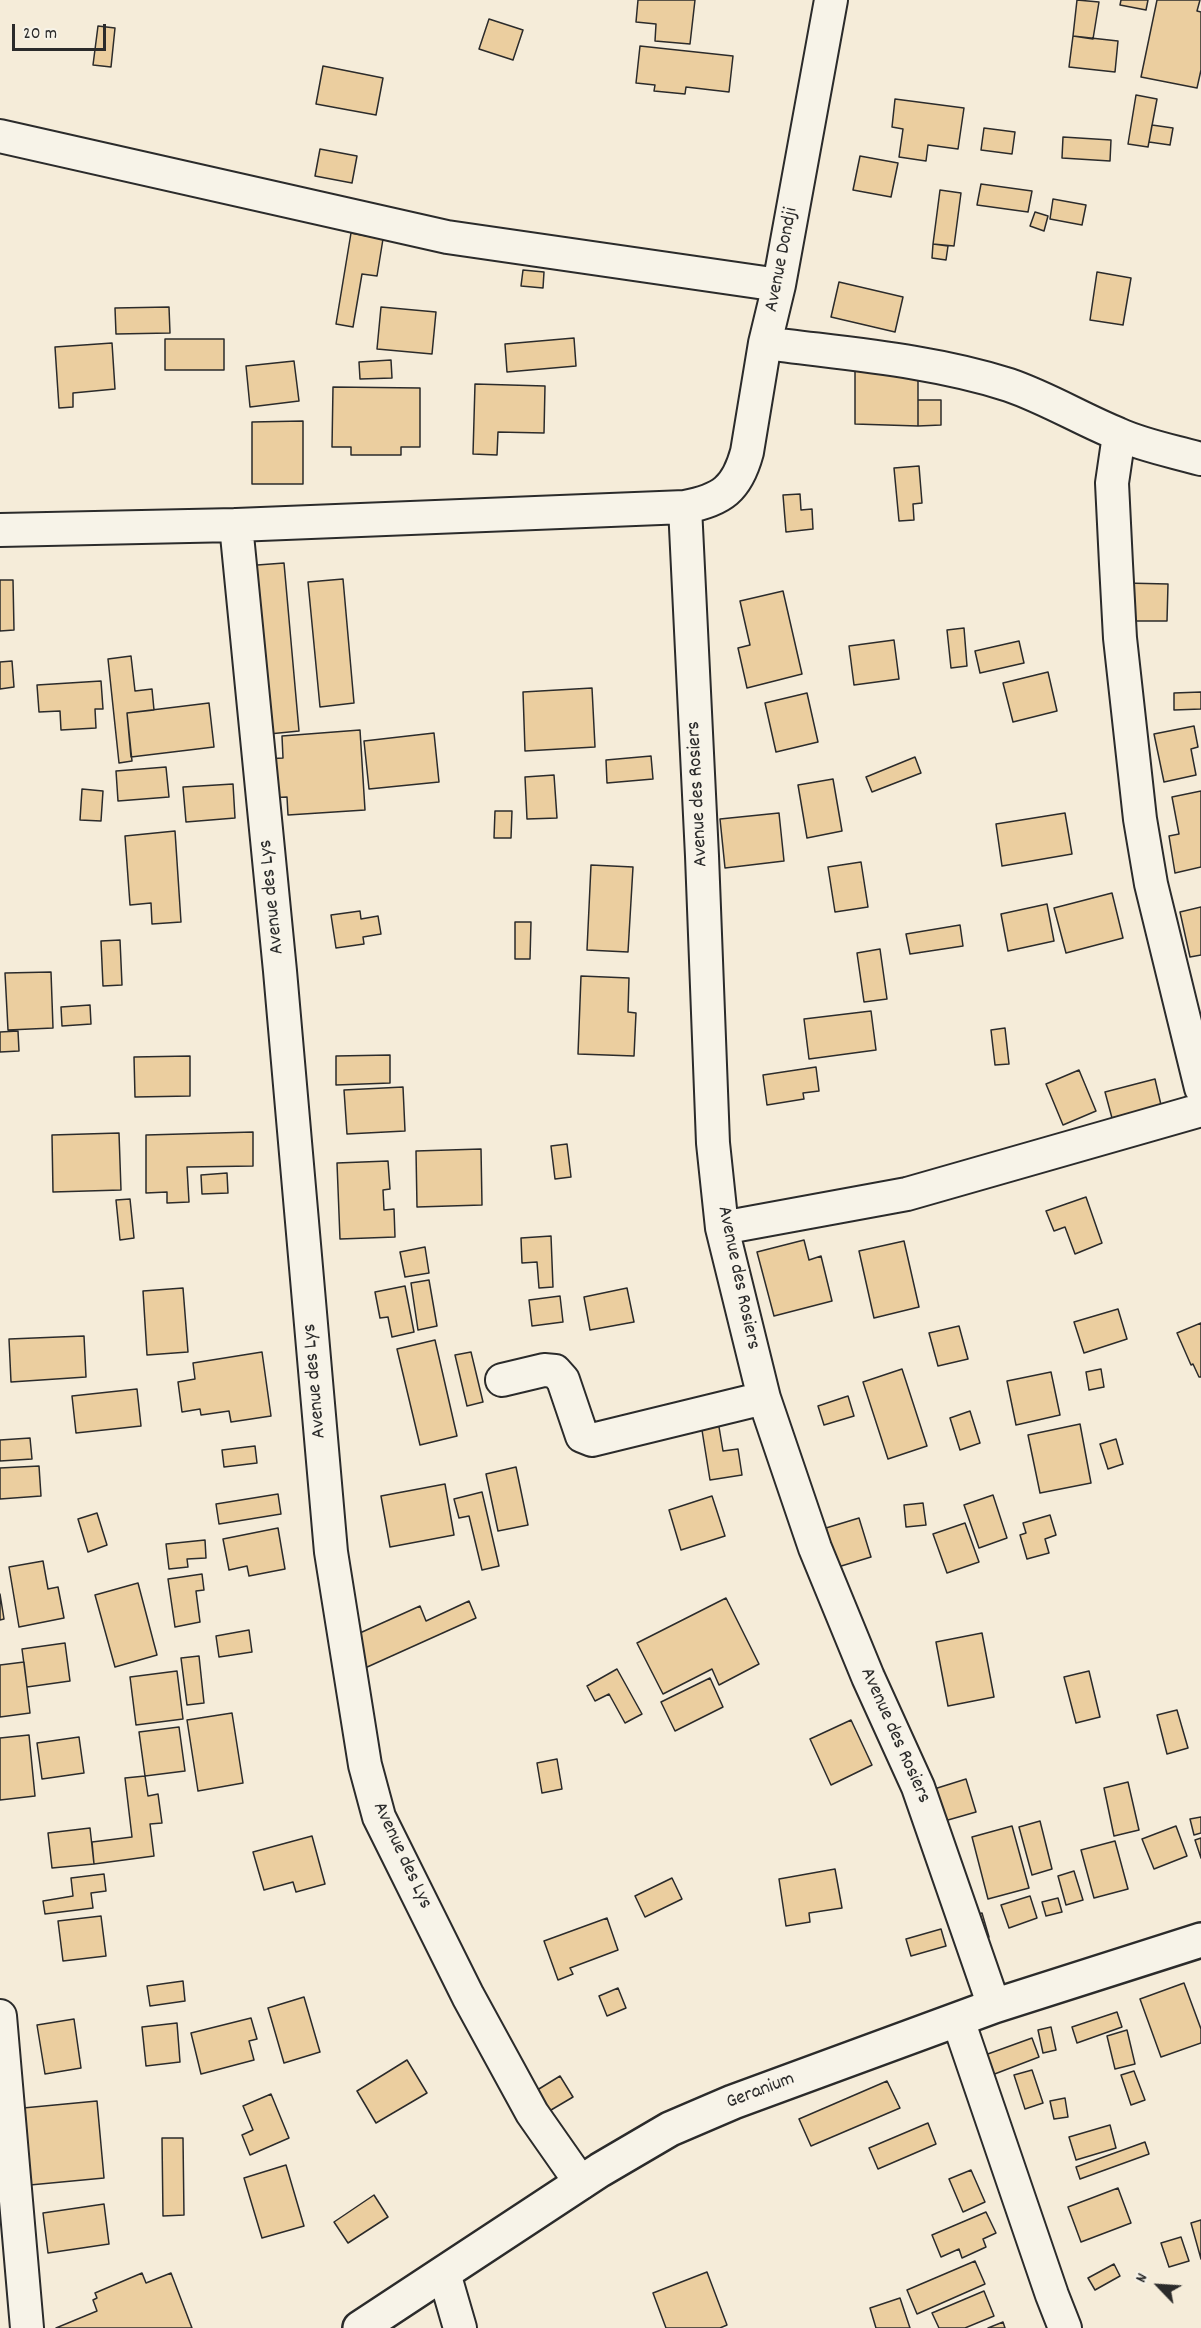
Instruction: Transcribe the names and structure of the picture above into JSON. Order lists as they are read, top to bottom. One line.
{"streets":{"street":["Avenue Dondji","Avenue des Rosiers","Avenue des Lys","Geranium"]},"crossings":[["Avenue Dondji","Avenue des Rosiers"],["Avenue des Rosiers","Geranium"],["Avenue des Lys","Geranium"]],"scale_bar":"20 m","north":"top left"}
